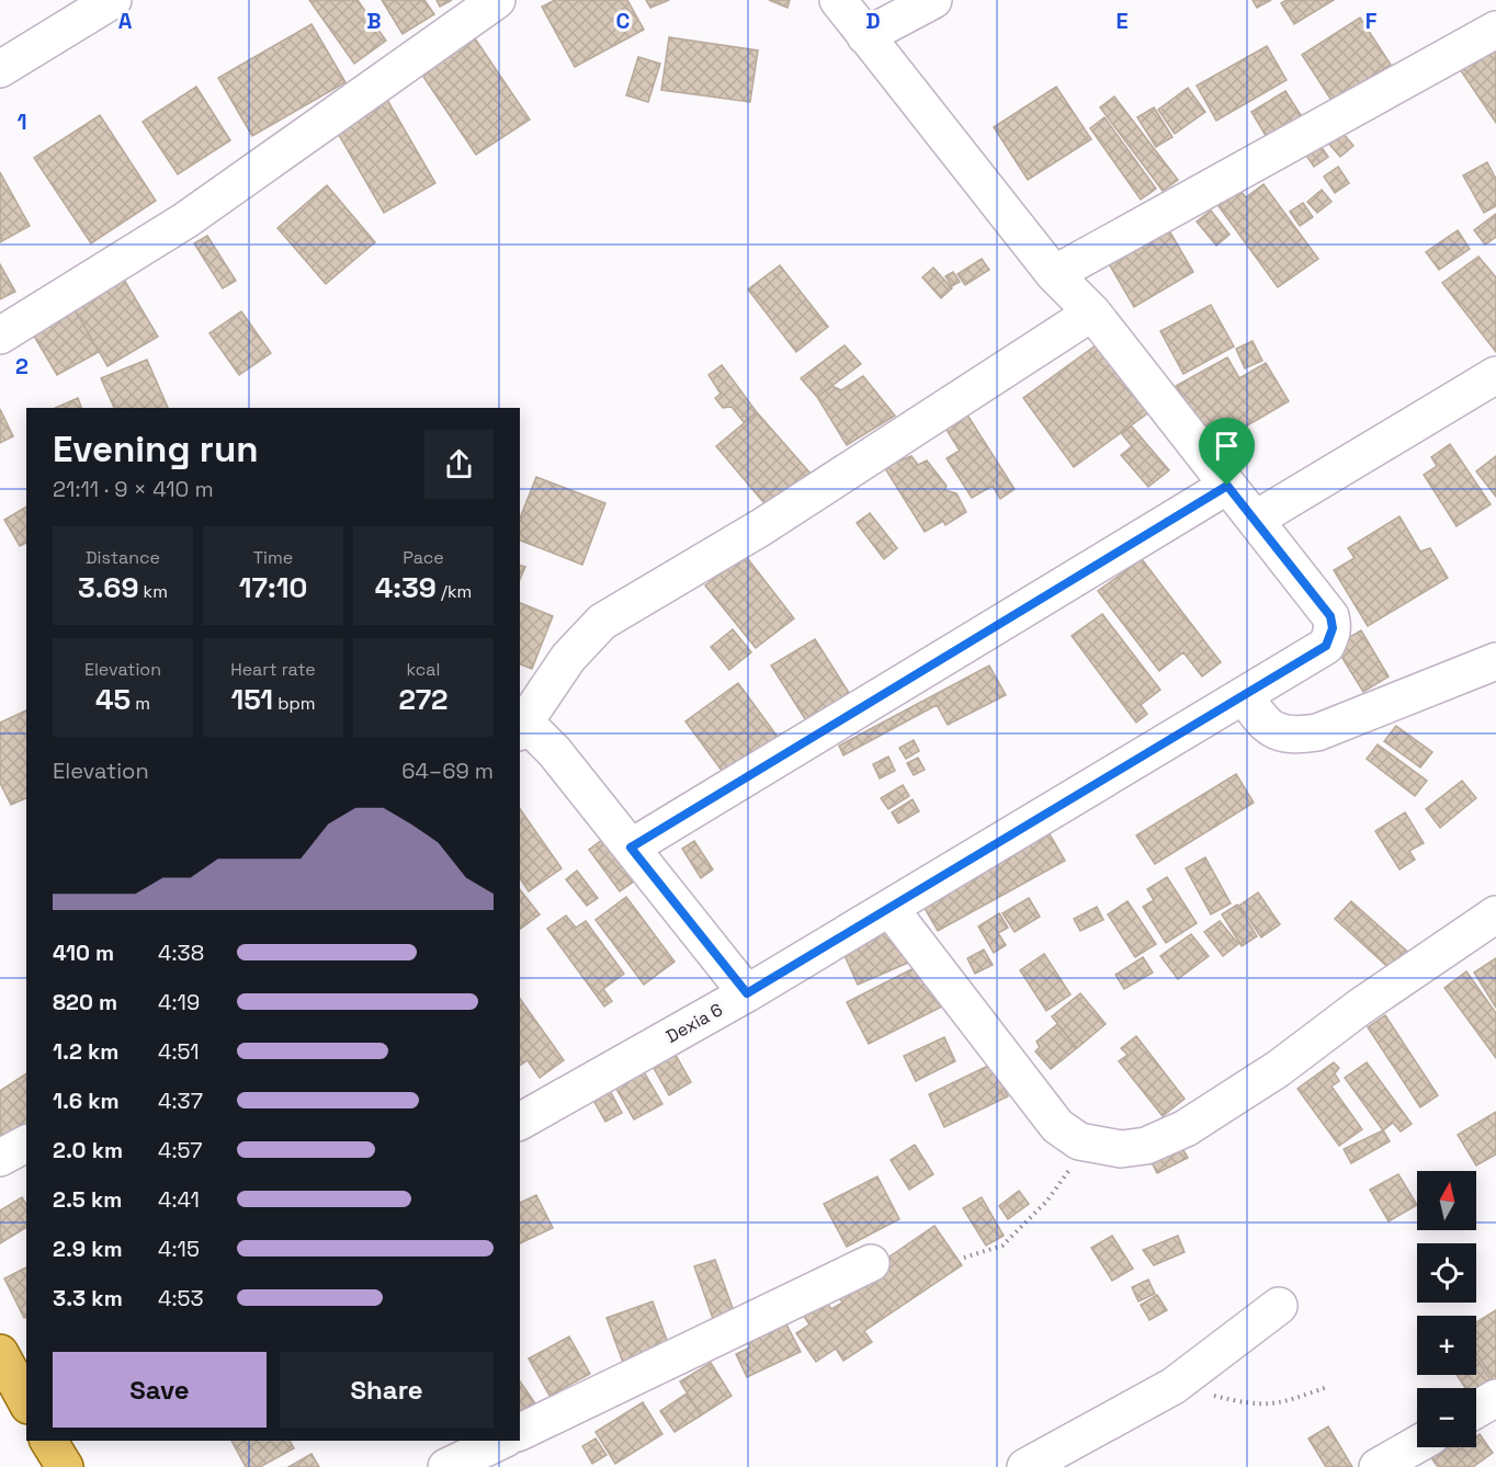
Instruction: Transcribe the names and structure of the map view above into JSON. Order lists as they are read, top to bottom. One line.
{"streets":{"street":["Dexia 6"]},"north":"top","page":{"heading":["Evening run","21:11 · 9 × 410 m"],"stats":[["Distance","3.69 km"],["Time","17:10"],["Pace","4:39 /km"],["Elevation","45 m"],["Heart rate","151 bpm"],["kcal","272"]],"chart":["Elevation","64–69 m"],"list":[{"name":"410 m","note":"4:38"},{"name":"820 m","note":"4:19"},{"name":"1.2 km","note":"4:51"},{"name":"1.6 km","note":"4:37"},{"name":"2.0 km","note":"4:57"},{"name":"2.5 km","note":"4:41"},{"name":"2.9 km","note":"4:15"},{"name":"3.3 km","note":"4:53"}],"map_buttons":["+","−"],"buttons":["Save","Share"]},"grid":{"columns":["A","B","C","D","E","F"],"rows":["1","2"]}}
